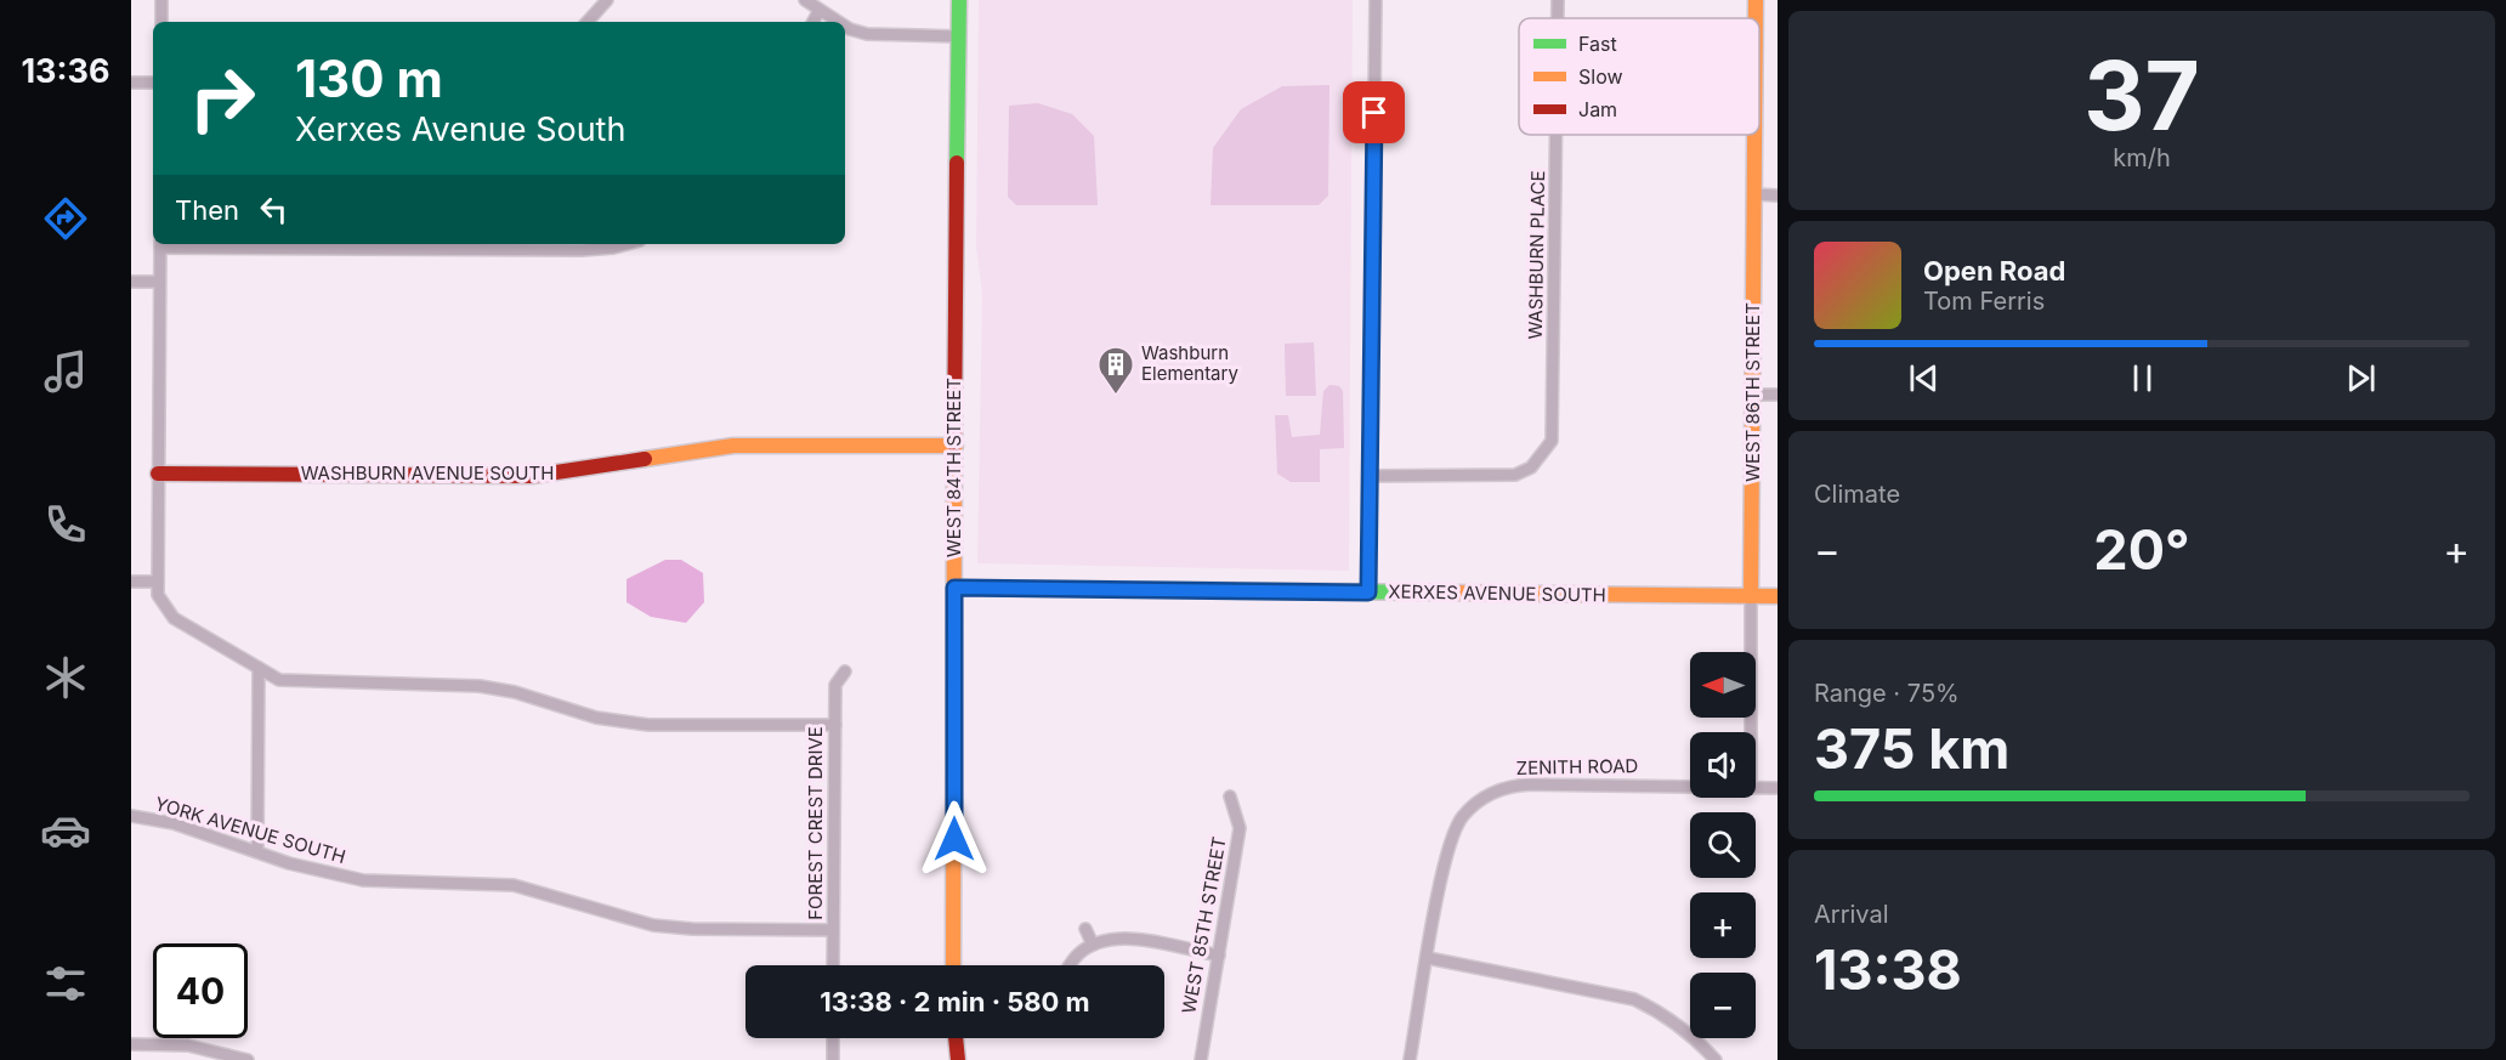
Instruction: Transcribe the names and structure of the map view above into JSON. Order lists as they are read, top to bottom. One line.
{"streets":{"street":["WASHBURN PLACE","WEST 86TH STREET","WEST 84TH STREET","WASHBURN AVENUE SOUTH","XERXES AVENUE SOUTH","ZENITH ROAD","FOREST CREST DRIVE","YORK AVENUE SOUTH","WEST 85TH STREET"]},"crossings":[["WEST 86TH STREET","XERXES AVENUE SOUTH"],["WEST 84TH STREET","WASHBURN AVENUE SOUTH"],["WEST 84TH STREET","XERXES AVENUE SOUTH"],["FOREST CREST DRIVE","YORK AVENUE SOUTH"]],"places":{"building":["Washburn Elementary"]},"legend":["Fast","Slow","Jam"],"north":"left","page":{"tabs":"13:36","tile":[["37","km/h"],"Climate",["Range · 75%","375 km"],["Arrival","13:38"]],"turn":["130 m","Xerxes Avenue South"],"then":"Then","song":["Open Road","Tom Ferris"],"heat":["−","20°","+"],"map_buttons":["+","−"],"limit":"40","trip":"13:38 · 2 min · 580 m"}}
